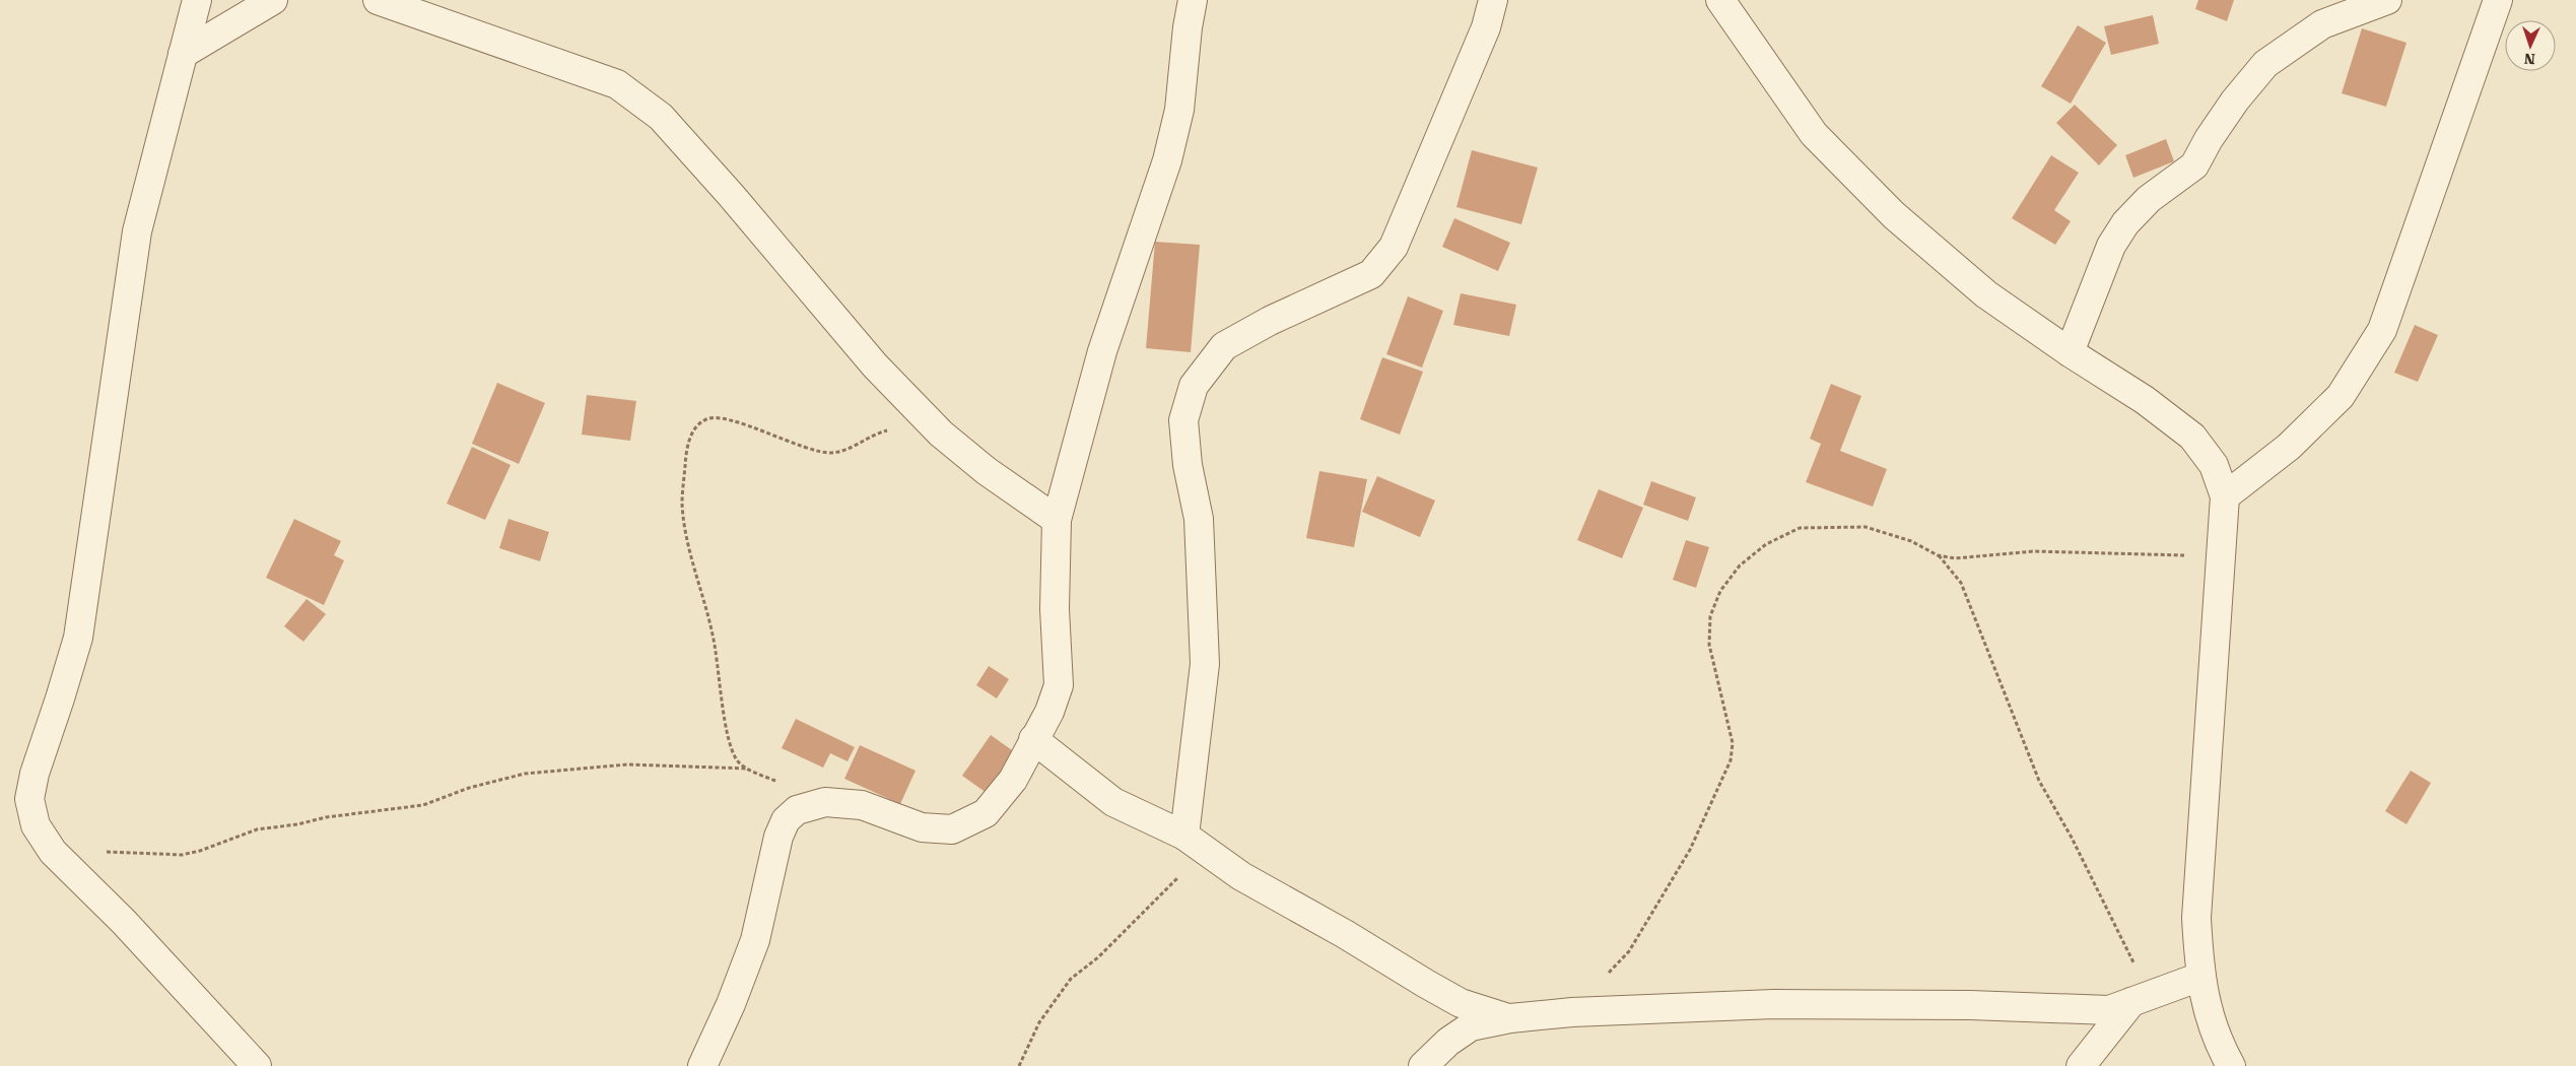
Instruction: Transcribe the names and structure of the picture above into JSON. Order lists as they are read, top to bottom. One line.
{"north":"bottom"}
